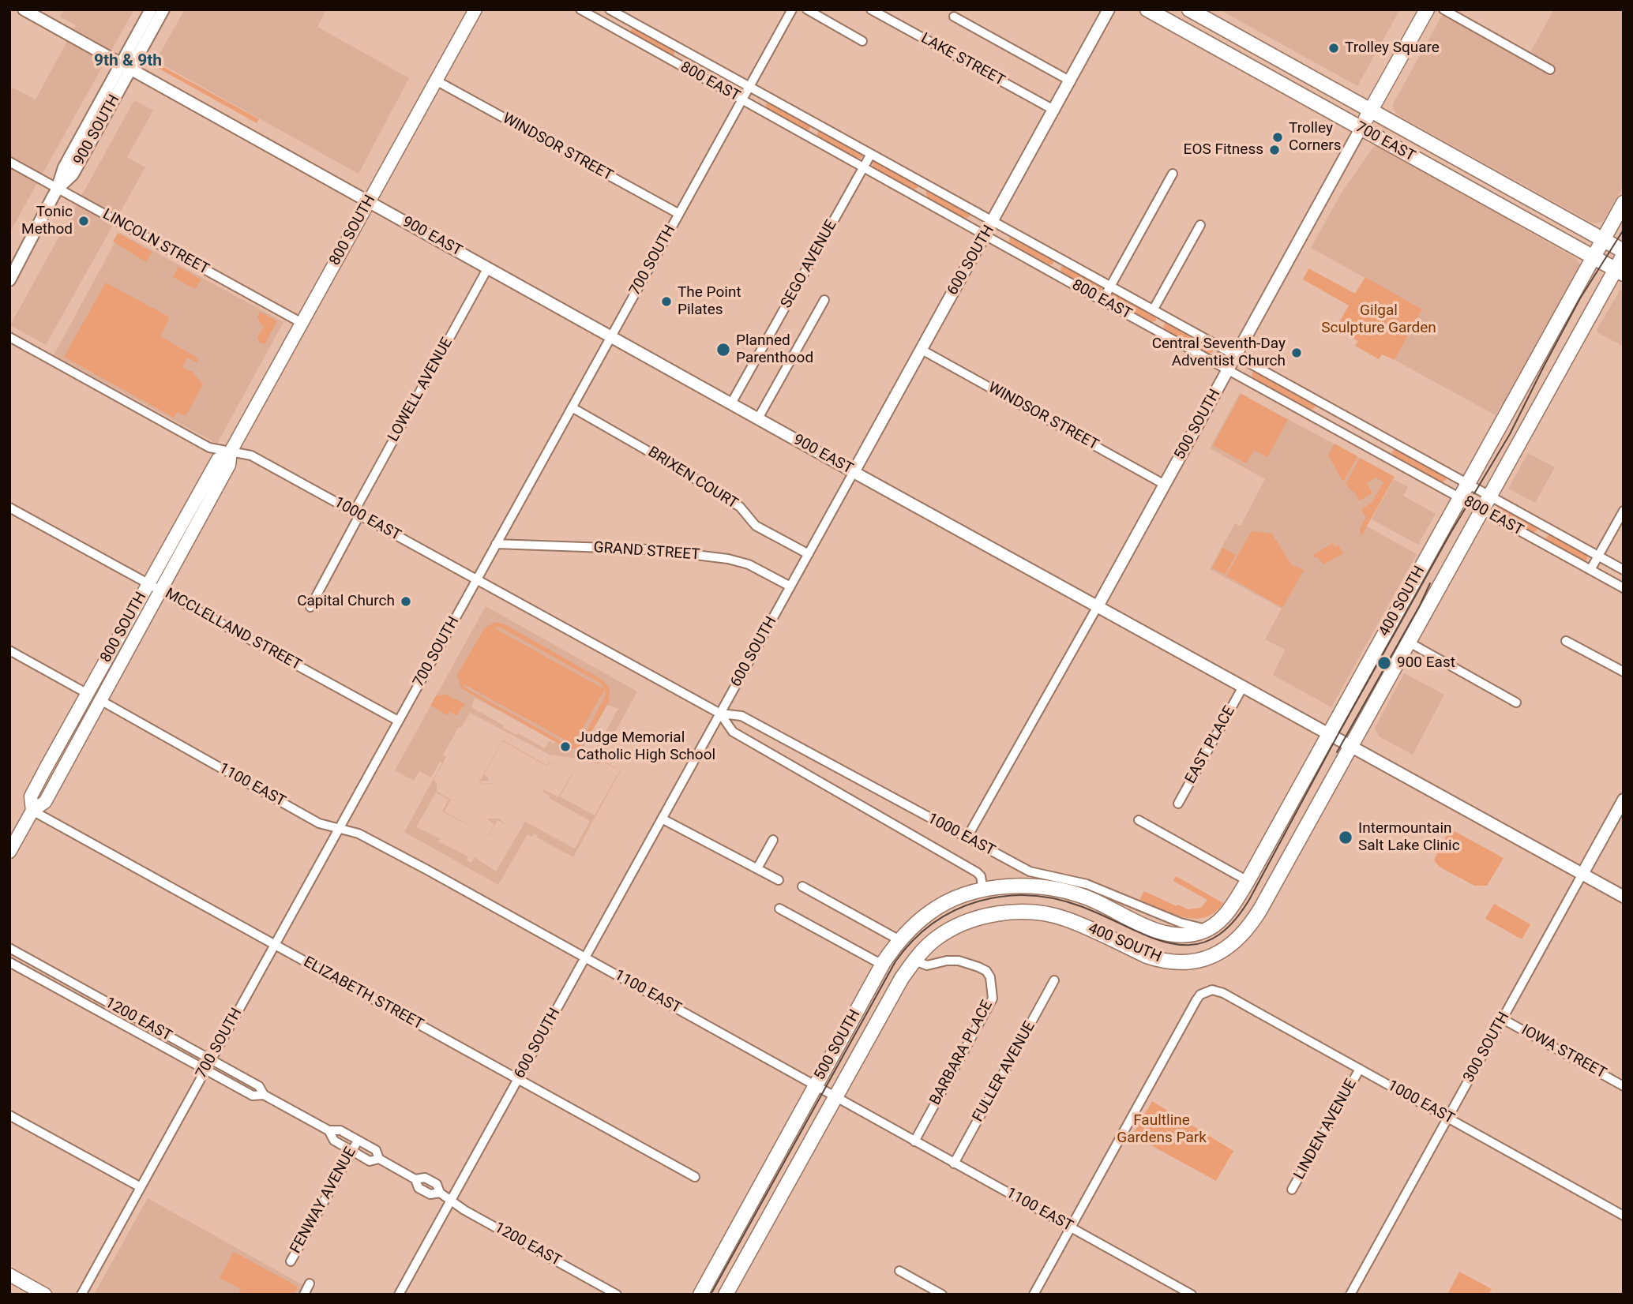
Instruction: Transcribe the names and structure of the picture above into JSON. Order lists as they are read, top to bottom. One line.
{"streets":{"main road":["700 EAST","800 SOUTH","500 SOUTH","400 SOUTH"],"street":["LAKE STREET","800 EAST","900 SOUTH","WINDSOR STREET","900 EAST","LINCOLN STREET","700 SOUTH","600 SOUTH","SEGO AVENUE","LOWELL AVENUE","BRIXEN COURT","1000 EAST","GRAND STREET","MCCLELLAND STREET","EAST PLACE","1100 EAST","ELIZABETH STREET","1200 EAST","300 SOUTH","IOWA STREET","BARBARA PLACE","FULLER AVENUE","LINDEN AVENUE","FENWAY AVENUE"]},"crossings":[["LAKE STREET","600 SOUTH"],["800 EAST","700 SOUTH"],["800 EAST","600 SOUTH"],["800 EAST","SEGO AVENUE"],["800 EAST","500 SOUTH"],["800 EAST","400 SOUTH"],["900 SOUTH","900 EAST"],["900 SOUTH","LINCOLN STREET"],["700 EAST","500 SOUTH"],["700 EAST","400 SOUTH"],["WINDSOR STREET","800 SOUTH"],["WINDSOR STREET","700 SOUTH"],["WINDSOR STREET","600 SOUTH"],["WINDSOR STREET","500 SOUTH"],["800 SOUTH","900 EAST"],["800 SOUTH","LINCOLN STREET"],["800 SOUTH","1000 EAST"],["800 SOUTH","MCCLELLAND STREET"],["800 SOUTH","1100 EAST"],["800 SOUTH","ELIZABETH STREET"],["900 EAST","700 SOUTH"],["900 EAST","600 SOUTH"],["900 EAST","SEGO AVENUE"],["900 EAST","LOWELL AVENUE"],["900 EAST","500 SOUTH"],["900 EAST","400 SOUTH"],["900 EAST","EAST PLACE"],["900 EAST","300 SOUTH"],["700 SOUTH","BRIXEN COURT"],["700 SOUTH","1000 EAST"],["700 SOUTH","GRAND STREET"],["700 SOUTH","MCCLELLAND STREET"],["700 SOUTH","1100 EAST"],["700 SOUTH","ELIZABETH STREET"],["700 SOUTH","1200 EAST"],["600 SOUTH","BRIXEN COURT"],["600 SOUTH","1000 EAST"],["600 SOUTH","GRAND STREET"],["600 SOUTH","1100 EAST"],["600 SOUTH","ELIZABETH STREET"],["600 SOUTH","1200 EAST"],["LOWELL AVENUE","1000 EAST"],["500 SOUTH","1000 EAST"],["500 SOUTH","400 SOUTH"],["500 SOUTH","1100 EAST"],["500 SOUTH","BARBARA PLACE"],["1000 EAST","400 SOUTH"],["1000 EAST","1100 EAST"],["1000 EAST","300 SOUTH"],["1000 EAST","LINDEN AVENUE"],["1100 EAST","BARBARA PLACE"],["1100 EAST","FULLER AVENUE"],["1200 EAST","FENWAY AVENUE"],["300 SOUTH","IOWA STREET"]],"districts":["9th & 9th"],"parks":["Gilgal Sculpture Garden","Faultline Gardens Park"],"places":["Trolley Square","Trolley Corners","EOS Fitness","Tonic Method","The Point Pilates","Planned Parenthood","Central Seventh-Day Adventist Church","Capital Church","900 East","Judge Memorial Catholic High School","Intermountain Salt Lake Clinic"]}
